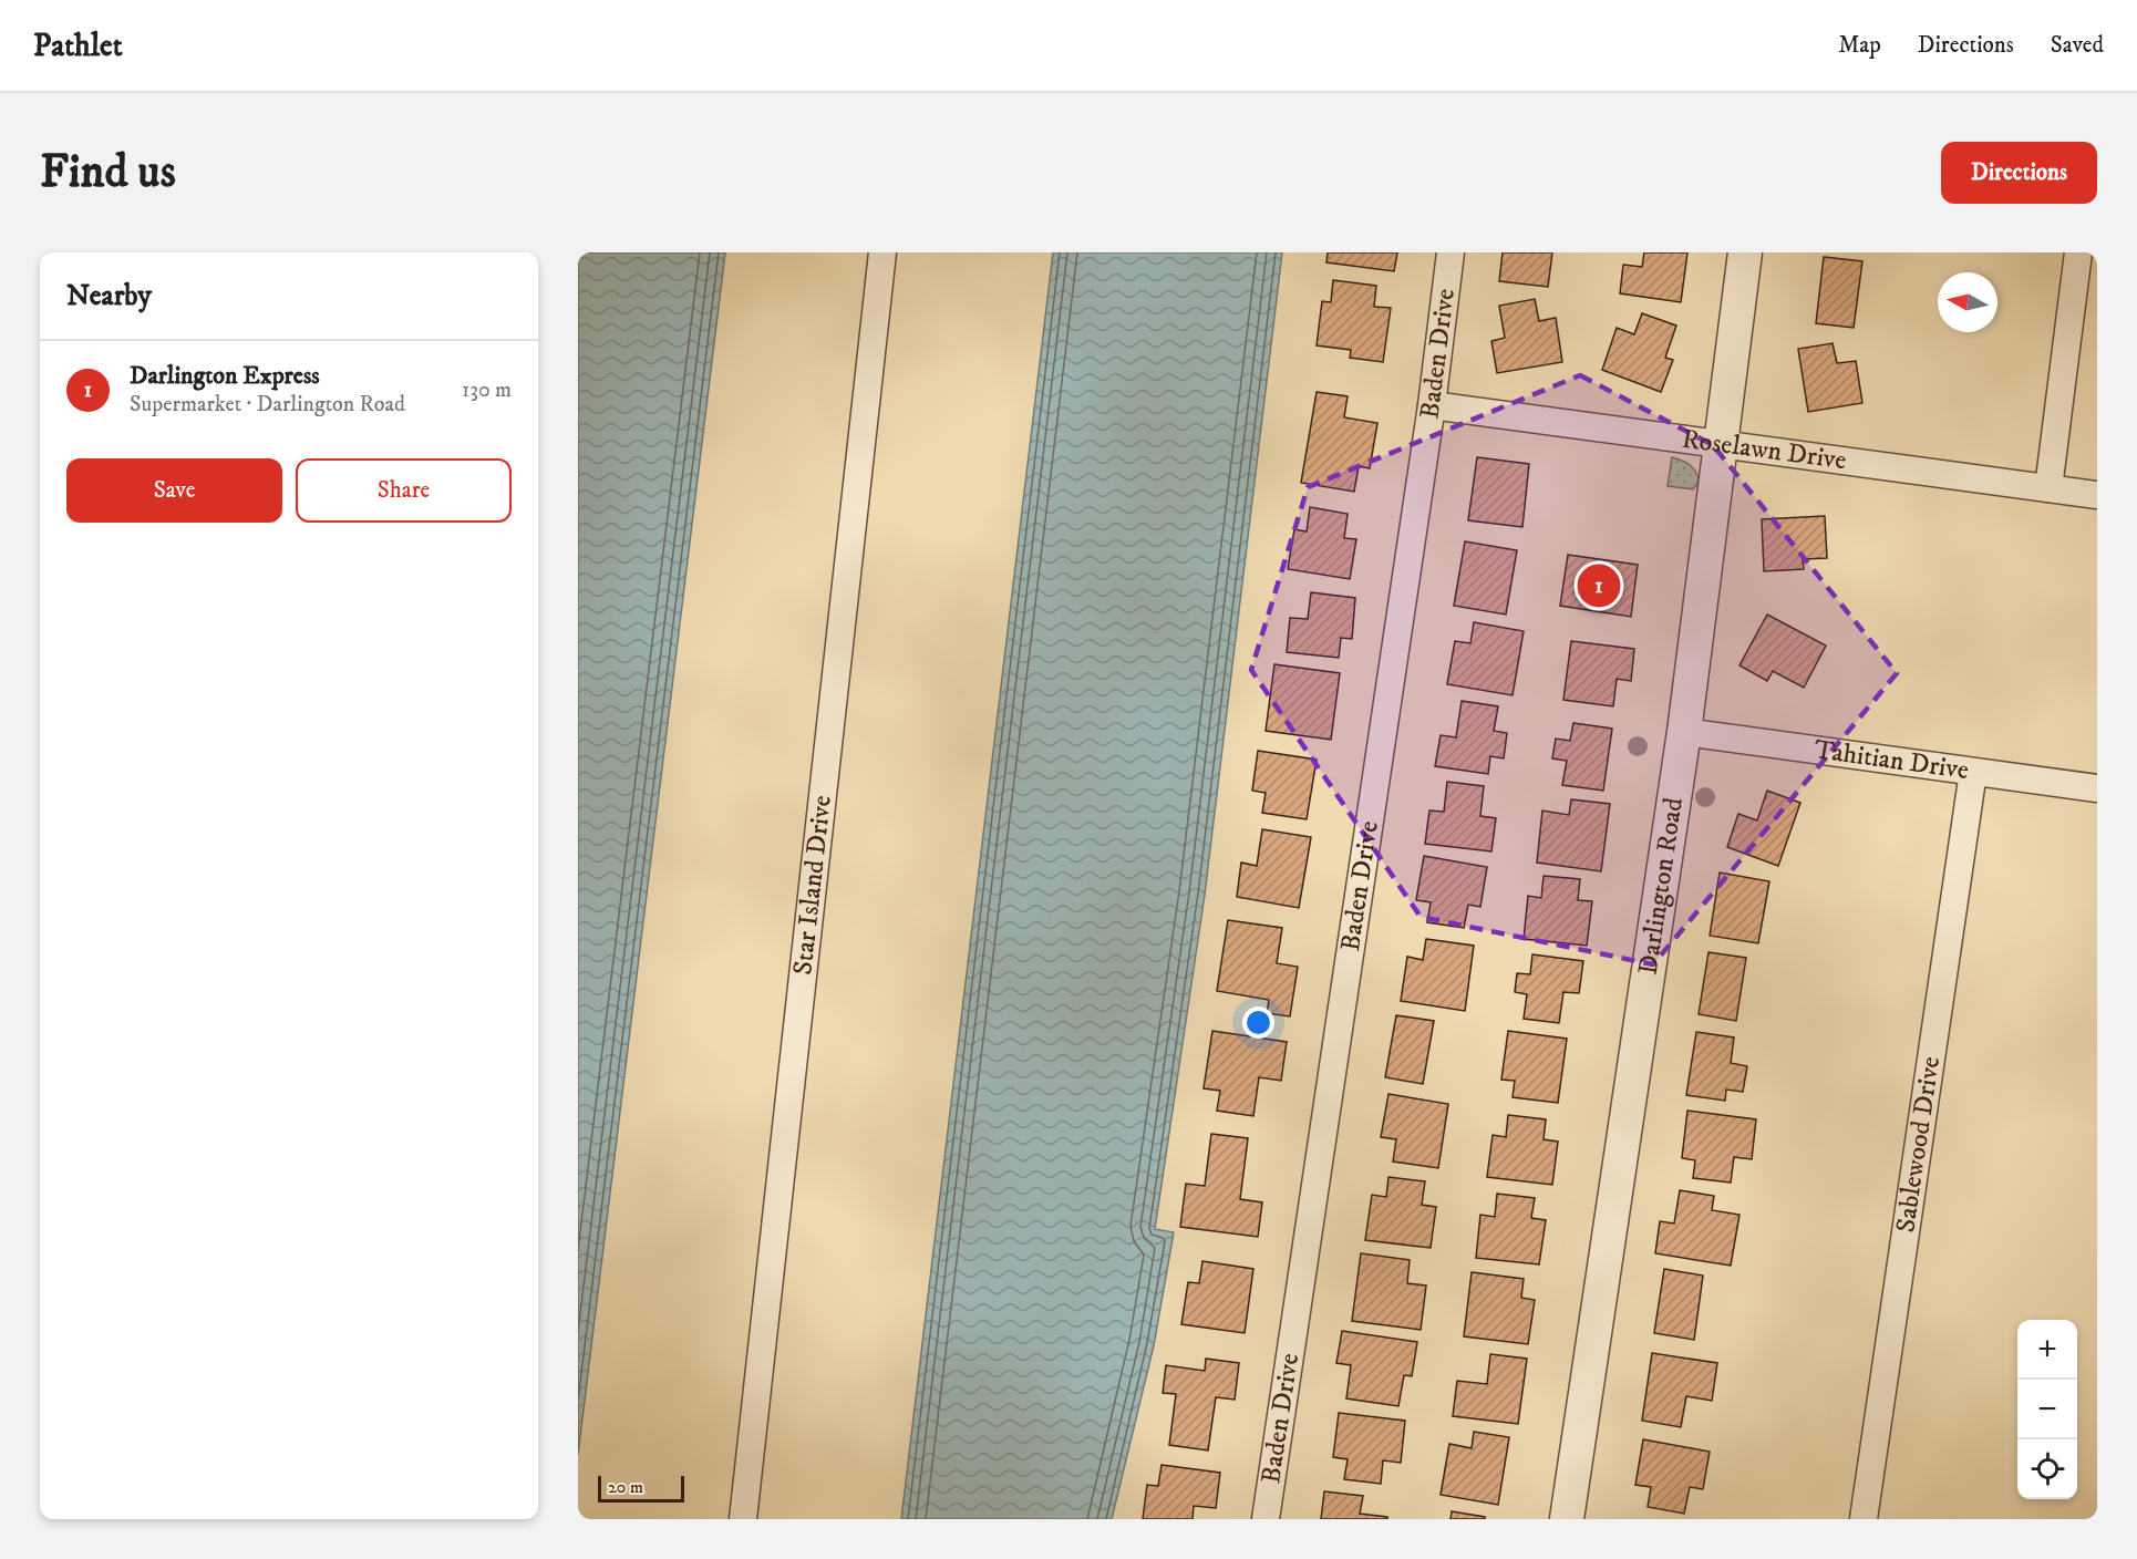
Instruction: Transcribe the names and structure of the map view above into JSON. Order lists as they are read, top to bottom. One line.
{"streets":{"street":["Baden Drive","Roselawn Drive","Tahitian Drive","Star Island Drive","Darlington Road","Sablewood Drive"]},"crossings":[["Baden Drive","Roselawn Drive"],["Roselawn Drive","Darlington Road"],["Tahitian Drive","Darlington Road"],["Tahitian Drive","Sablewood Drive"]],"scale_bar":"20 m","north":"left","page":{"header":"Pathlet","nav":["Map","Directions","Saved"],"buttons":["Directions",["Save","Share"]],"title":"Find us","heading":"Nearby","list":[{"mark":"1","name":"Darlington Express","note":"Supermarket · Darlington Road","value":"130 m"}],"pins":"1","map_buttons":["+","−"],"scale":"20 m"}}
